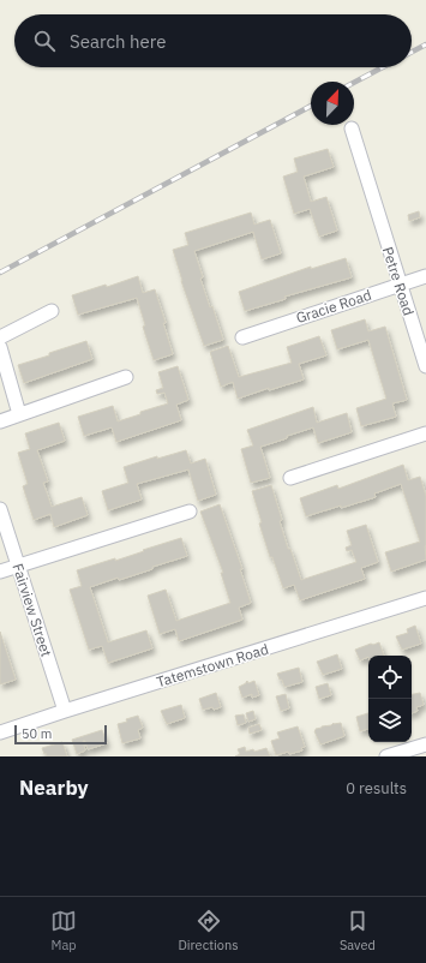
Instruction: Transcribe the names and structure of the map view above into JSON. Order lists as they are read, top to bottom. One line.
{"streets":{"street":["Petre Road","Gracie Road","Fairview Street","Tatemstown Road"]},"crossings":[["Petre Road","Gracie Road"],["Fairview Street","Tatemstown Road"]],"scale_bar":"50 m","north":"top right","page":{"search":"Search here","scale":"50 m","heading":["Nearby","0 results"],"nav":["Map","Directions","Saved"]}}
